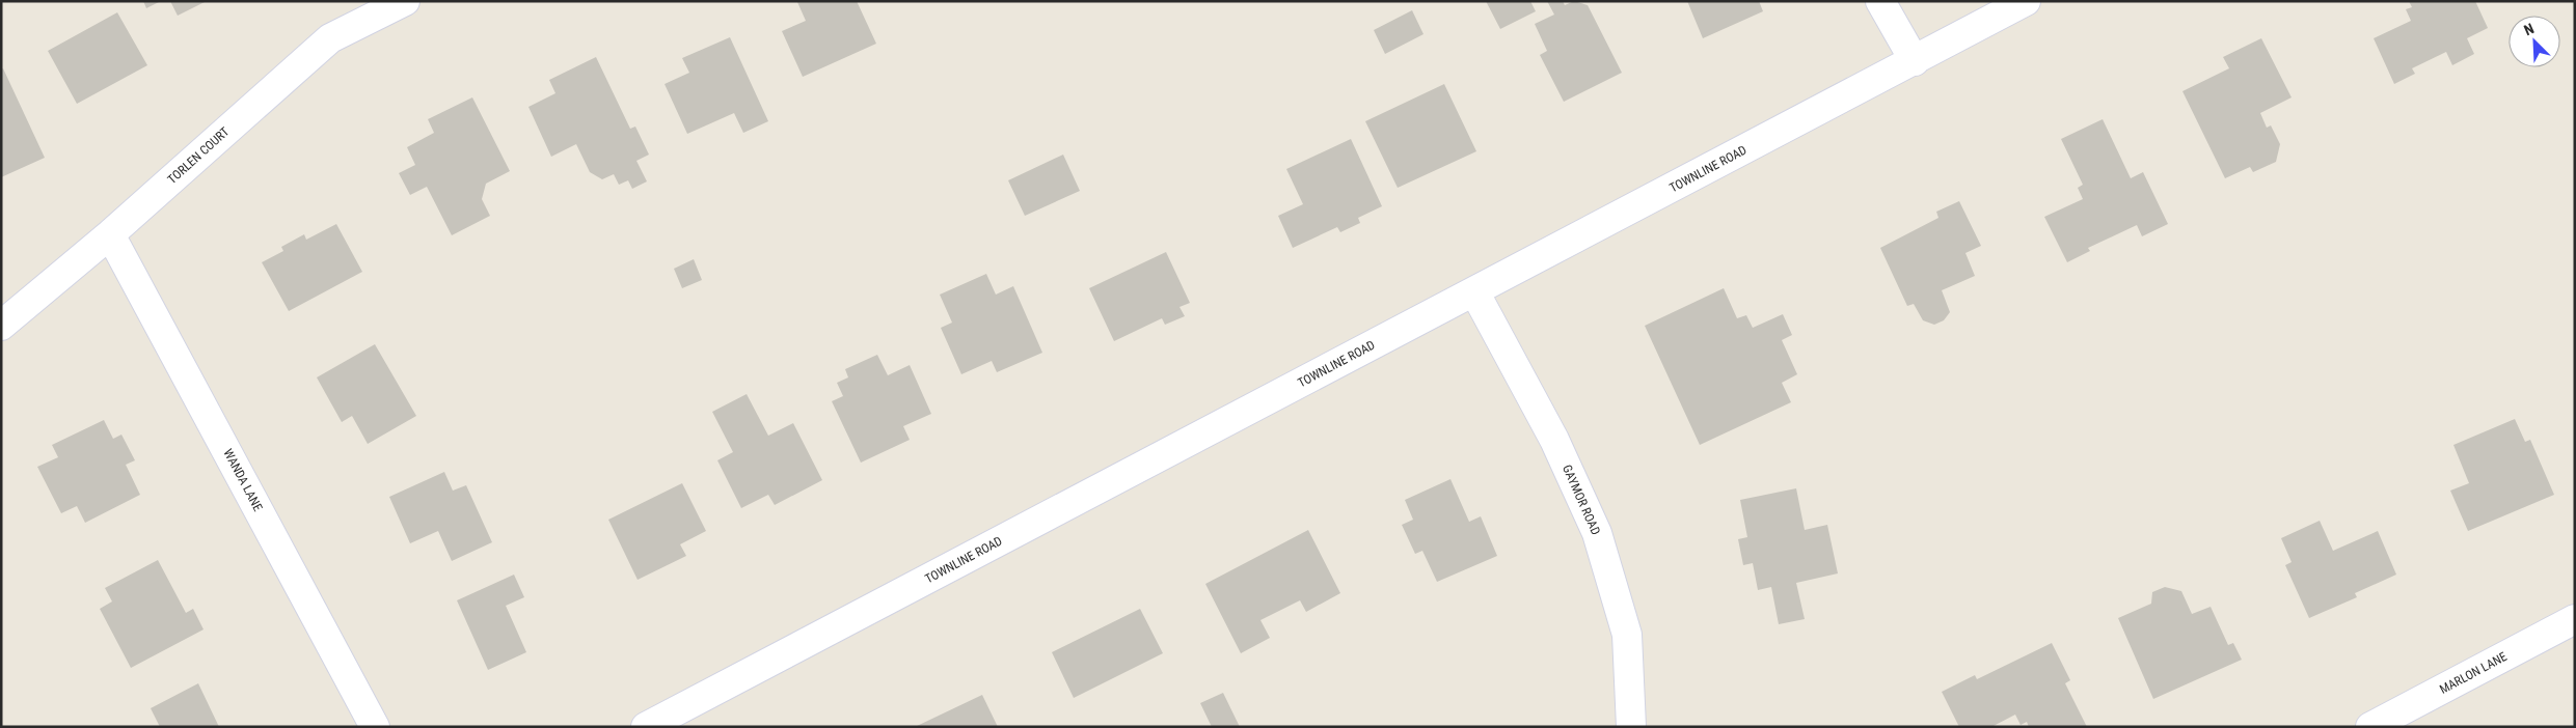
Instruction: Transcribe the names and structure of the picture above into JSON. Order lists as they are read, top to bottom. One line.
{"streets":{"street":["TORLEN COURT","TOWNLINE ROAD","WANDA LANE","GAYMOR ROAD","MARLON LANE"]},"crossings":[["TORLEN COURT","WANDA LANE"],["TOWNLINE ROAD","GAYMOR ROAD"]],"north":"top left"}
